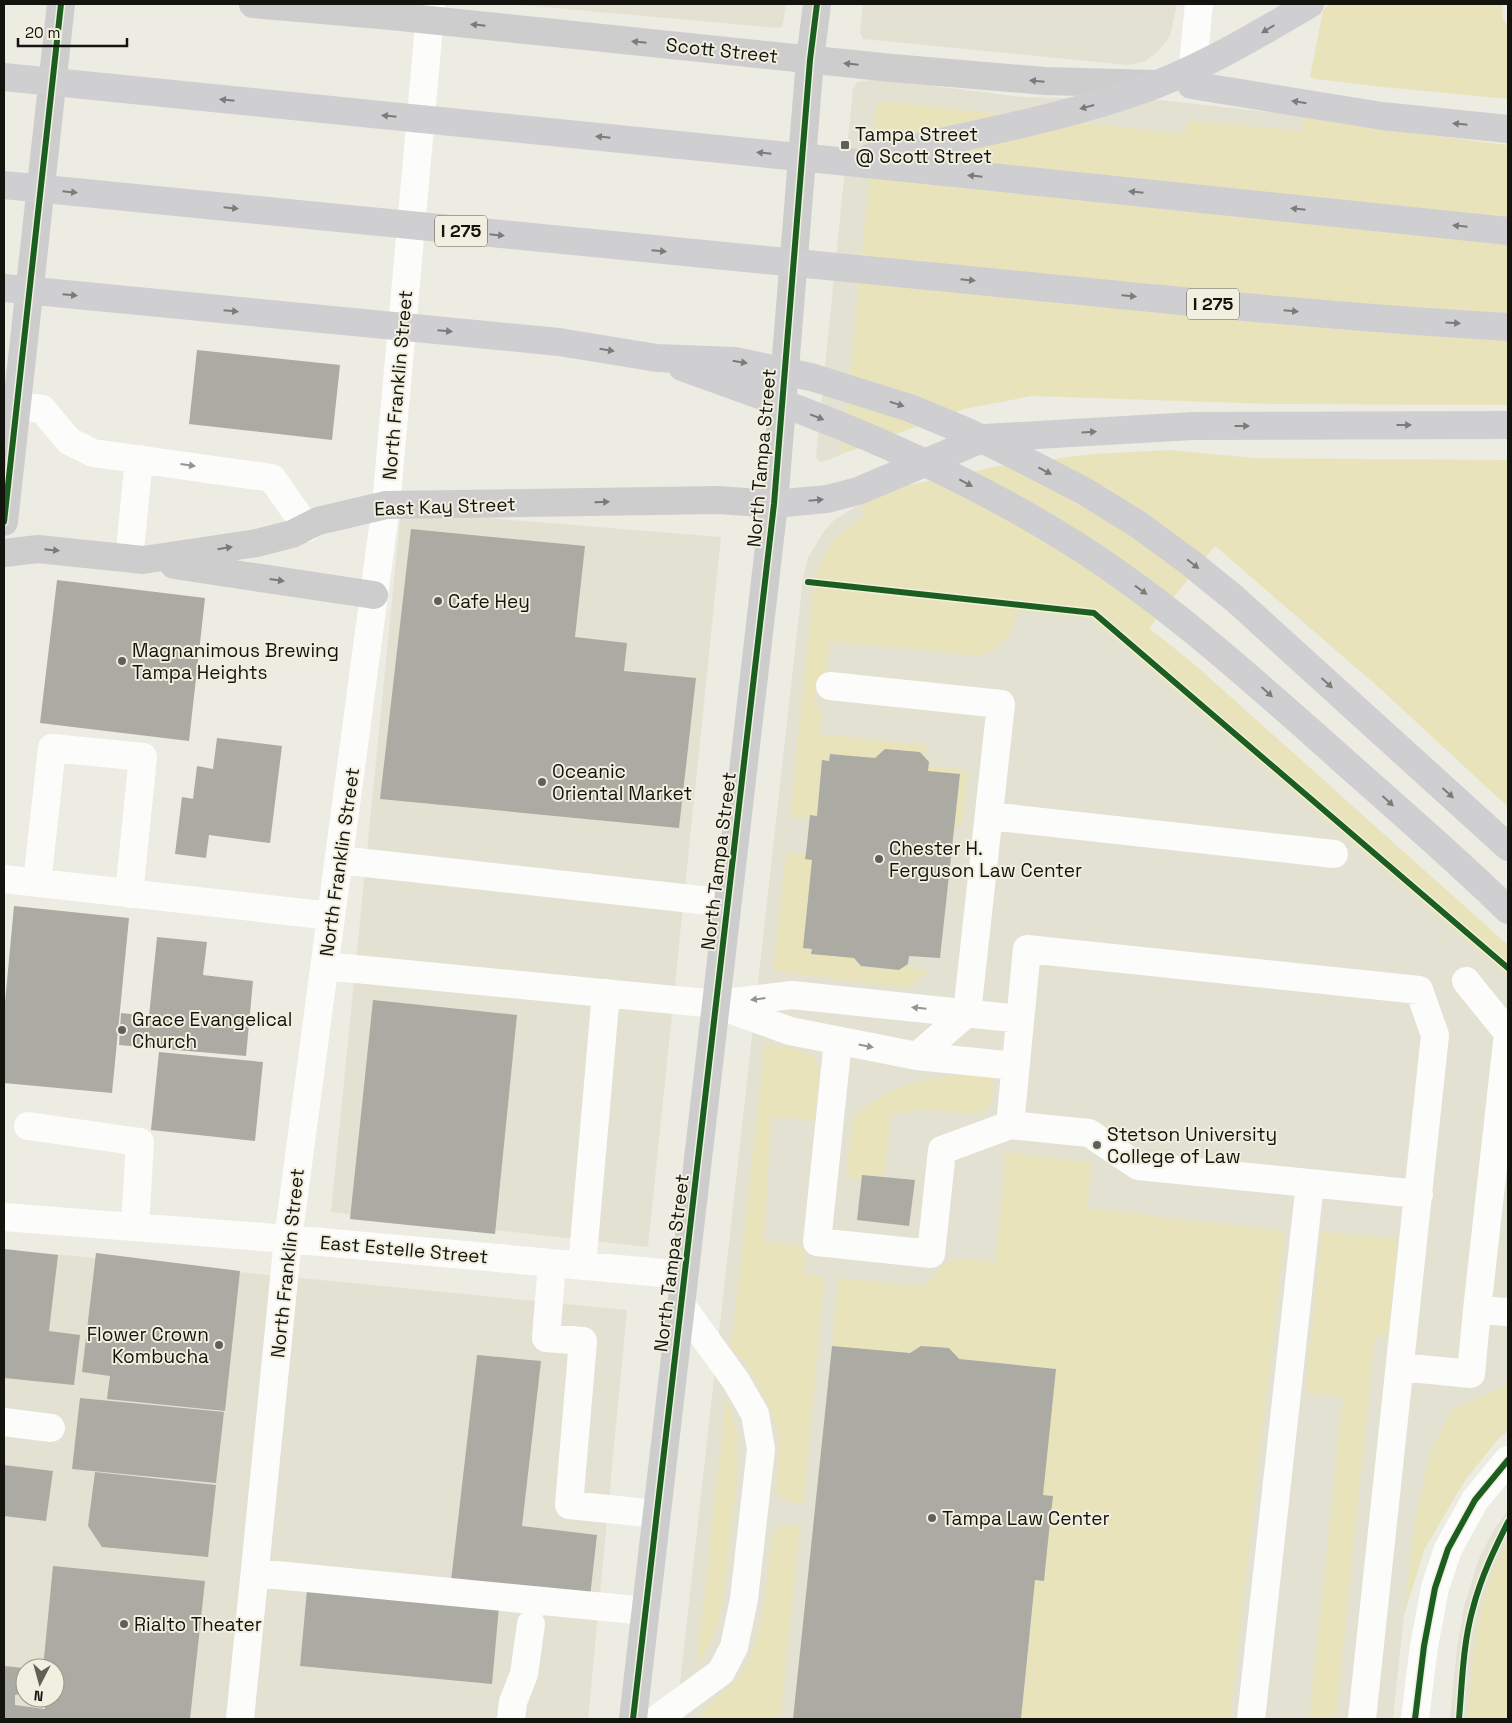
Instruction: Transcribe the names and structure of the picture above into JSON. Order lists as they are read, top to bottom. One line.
{"streets":{"highway":["I 275"],"main road":["Scott Street","North Tampa Street","East Kay Street"],"street":["North Franklin Street","East Estelle Street"]},"crossings":[["Scott Street","North Franklin Street"],["Scott Street","North Tampa Street"],["North Franklin Street","East Kay Street"],["North Franklin Street","East Estelle Street"],["North Tampa Street","East Kay Street"],["North Tampa Street","East Estelle Street"]],"one_way":["Scott Street","East Kay Street"],"places":{"transit":["Tampa Street @ Scott Street"],"other":["Cafe Hey","Magnanimous Brewing Tampa Heights","Oceanic Oriental Market","Chester H. Ferguson Law Center","Grace Evangelical Church","Stetson University College of Law","Flower Crown Kombucha","Tampa Law Center","Rialto Theater"]},"scale_bar":"20 m","north":"bottom"}
